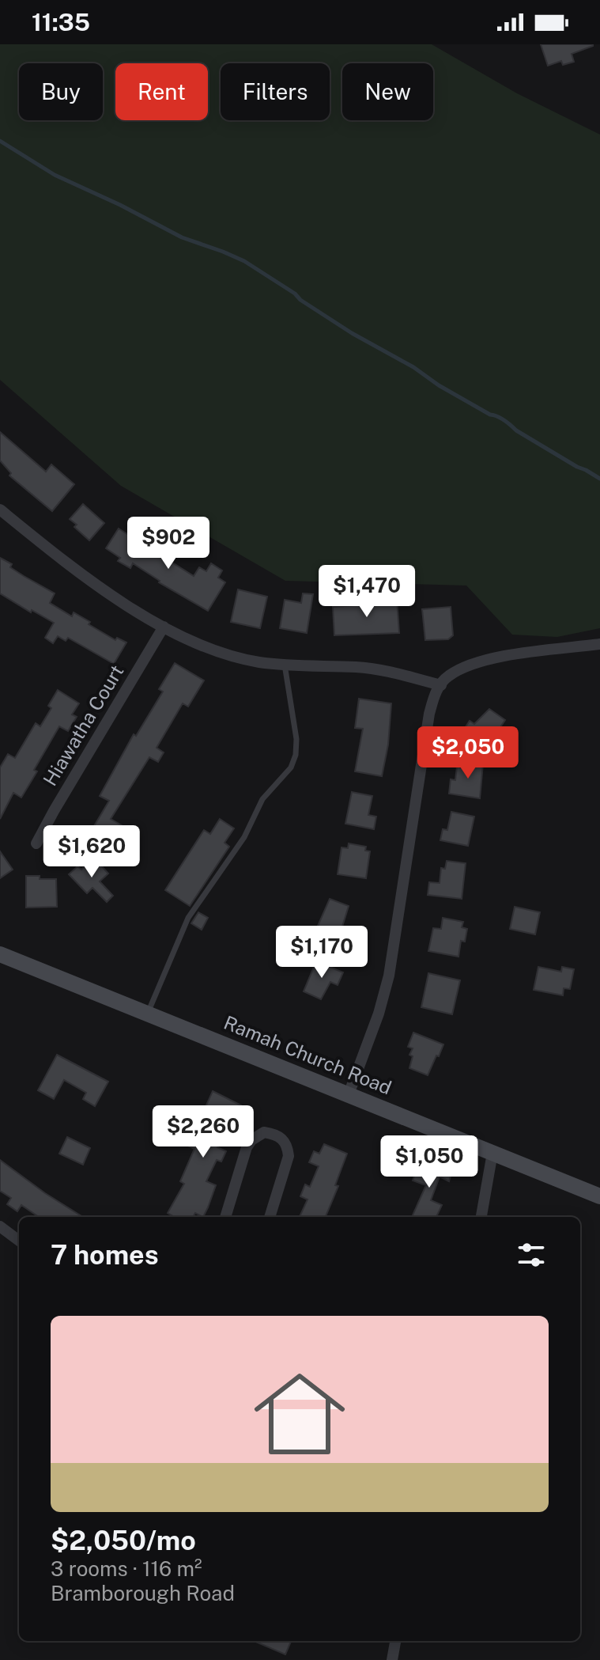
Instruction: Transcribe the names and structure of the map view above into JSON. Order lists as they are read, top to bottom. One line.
{"streets":{"main road":["Ramah Church Road"],"street":["Hiawatha Court"]},"page":{"status":"11:35","chip":["Buy","Rent","Filters","New"],"price":["$902","$1,470","$2,050","$1,620","$1,170","$2,260","$1,050"],"heading":"7 homes","list":[{"name":"$2,050/mo","note":"3 rooms · 116 m² · Bramborough Road"}]}}
